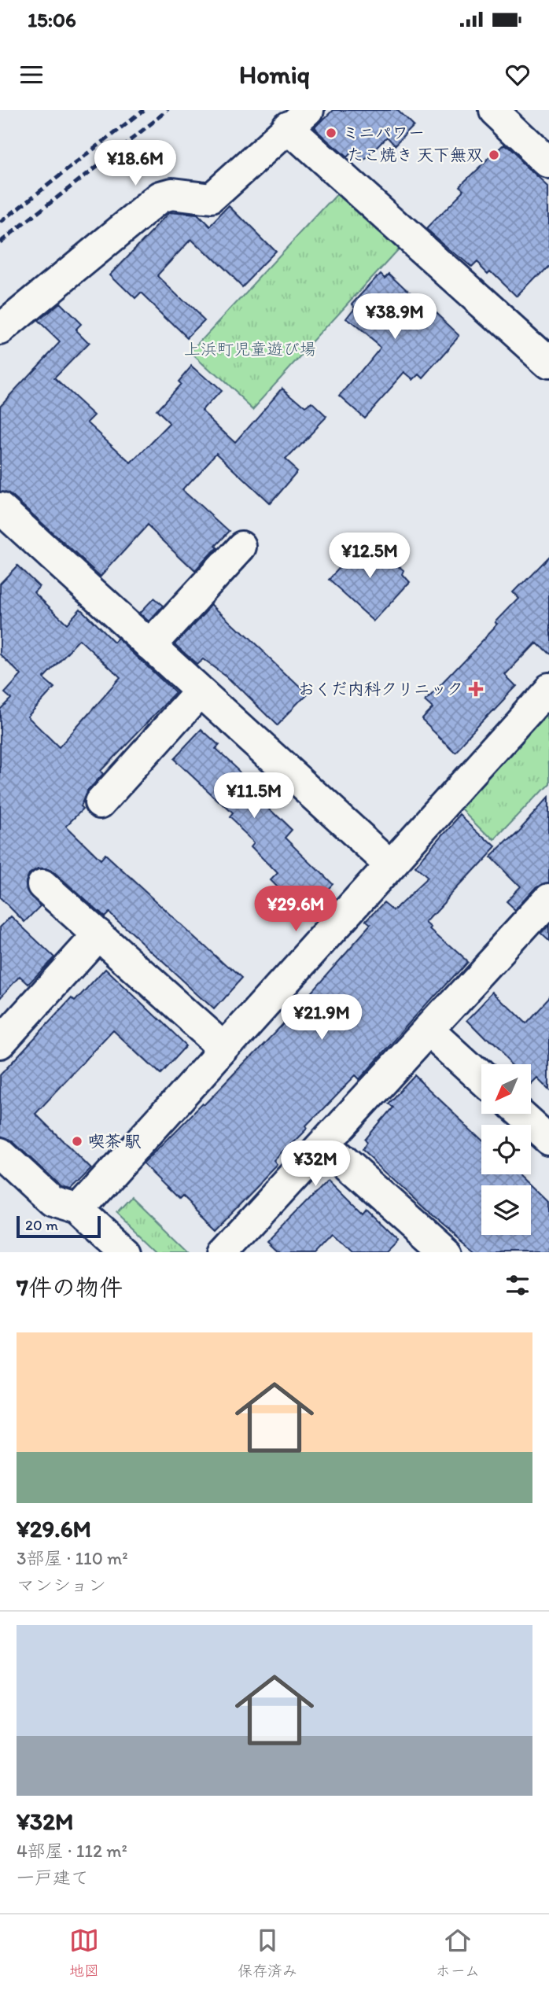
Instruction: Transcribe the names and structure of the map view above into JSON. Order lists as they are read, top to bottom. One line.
{"parks":["上浜町児童遊び場"],"places":{"other":["ミニパワー","たこ焼き 天下無双","喫茶 駅"],"health":["おくだ内科クリニック"]},"scale_bar":"20 m","north":"bottom left","page":{"status":"15:06","header":"Homiq","price":["¥18.6M","¥38.9M","¥12.5M","¥11.5M","¥29.6M","¥21.9M","¥32M"],"scale":"20 m","heading":"7件の物件","list":[{"name":"¥29.6M","note":"3部屋 · 110 m² · マンション"},{"name":"¥32M","note":"4部屋 · 112 m² · 一戸建て"}],"tabs":["地図","保存済み","ホーム"]}}
